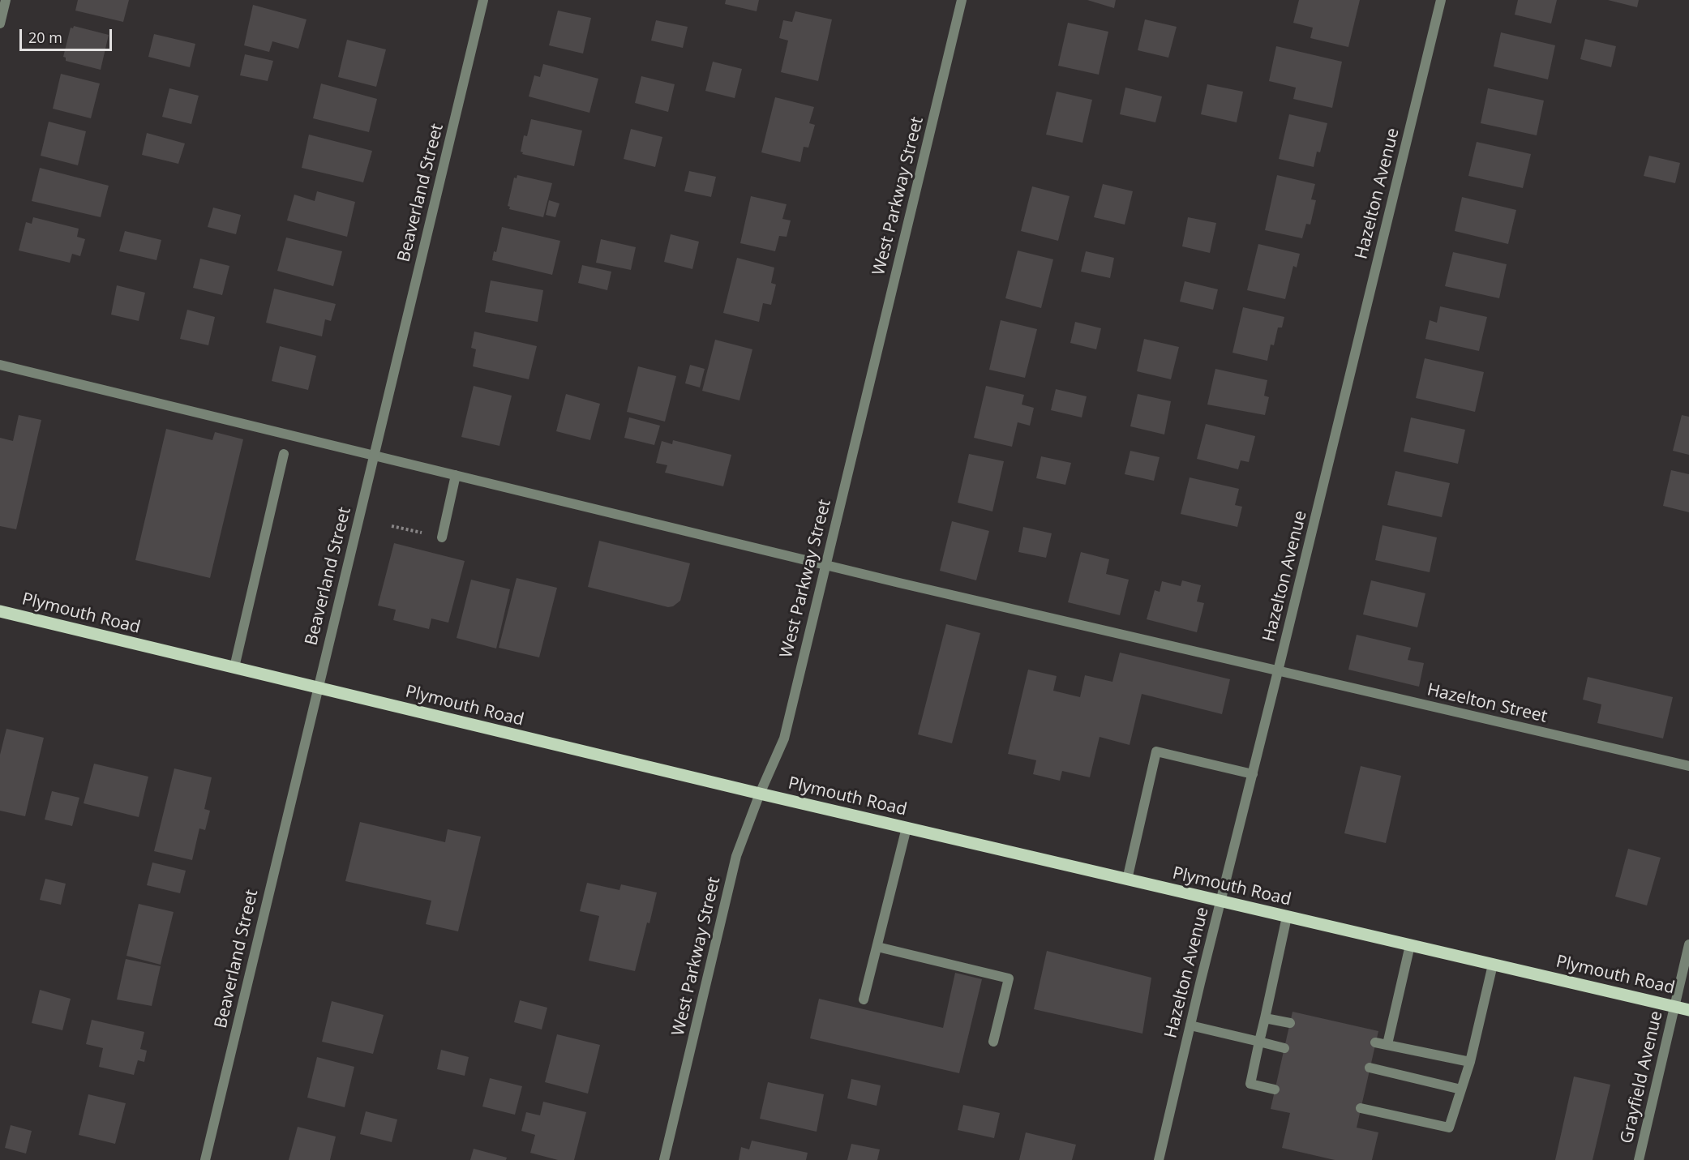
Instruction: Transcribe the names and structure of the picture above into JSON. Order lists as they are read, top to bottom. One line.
{"streets":{"main road":["Plymouth Road"],"street":["Beaverland Street","Hazelton Avenue","West Parkway Street","Hazelton Street","Grayfield Avenue"]},"crossings":[["Beaverland Street","Plymouth Road"],["Beaverland Street","Hazelton Street"],["Hazelton Avenue","Plymouth Road"],["Hazelton Avenue","Hazelton Street"],["West Parkway Street","Plymouth Road"],["West Parkway Street","Hazelton Street"],["Plymouth Road","Grayfield Avenue"]],"scale_bar":"20 m"}
